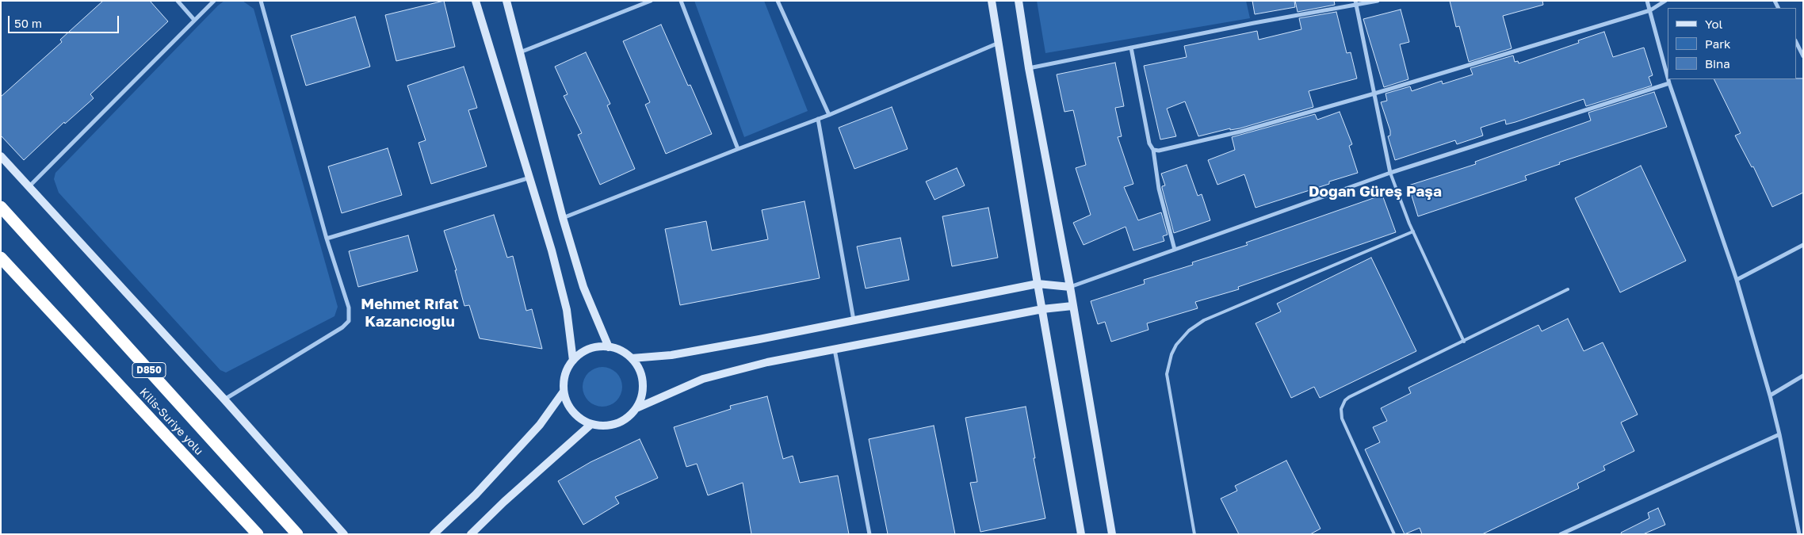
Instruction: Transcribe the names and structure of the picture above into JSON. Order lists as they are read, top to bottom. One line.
{"streets":{"highway":["D850","Kilis-Suriye yolu"]},"districts":["Doğan Güreş Paşa","Mehmet Rıfat Kazancıoğlu"],"legend":["Yol","Park","Bina"],"scale_bar":"50 m"}
